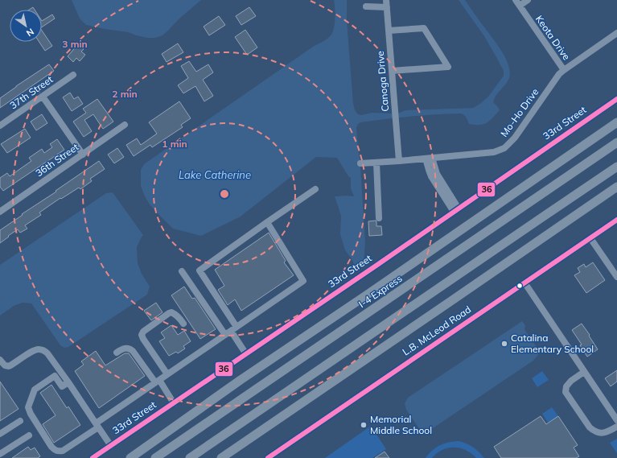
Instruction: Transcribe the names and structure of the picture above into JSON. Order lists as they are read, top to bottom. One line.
{"streets":{"highway":["I-4 Express"],"street":["Keota Drive","Canoga Drive","37th Street","Mo-Ho Drive","33rd Street","36th Street","L.B. McLeod Road"]},"crossings":[["Keota Drive","Mo-Ho Drive"],["Canoga Drive","Mo-Ho Drive"]],"water":["Lake Catherine"],"places":["Catalina Elementary School","Memorial Middle School"],"lines":["transit line 36"],"north":"bottom right","rings":["3 min","2 min","1 min"]}
